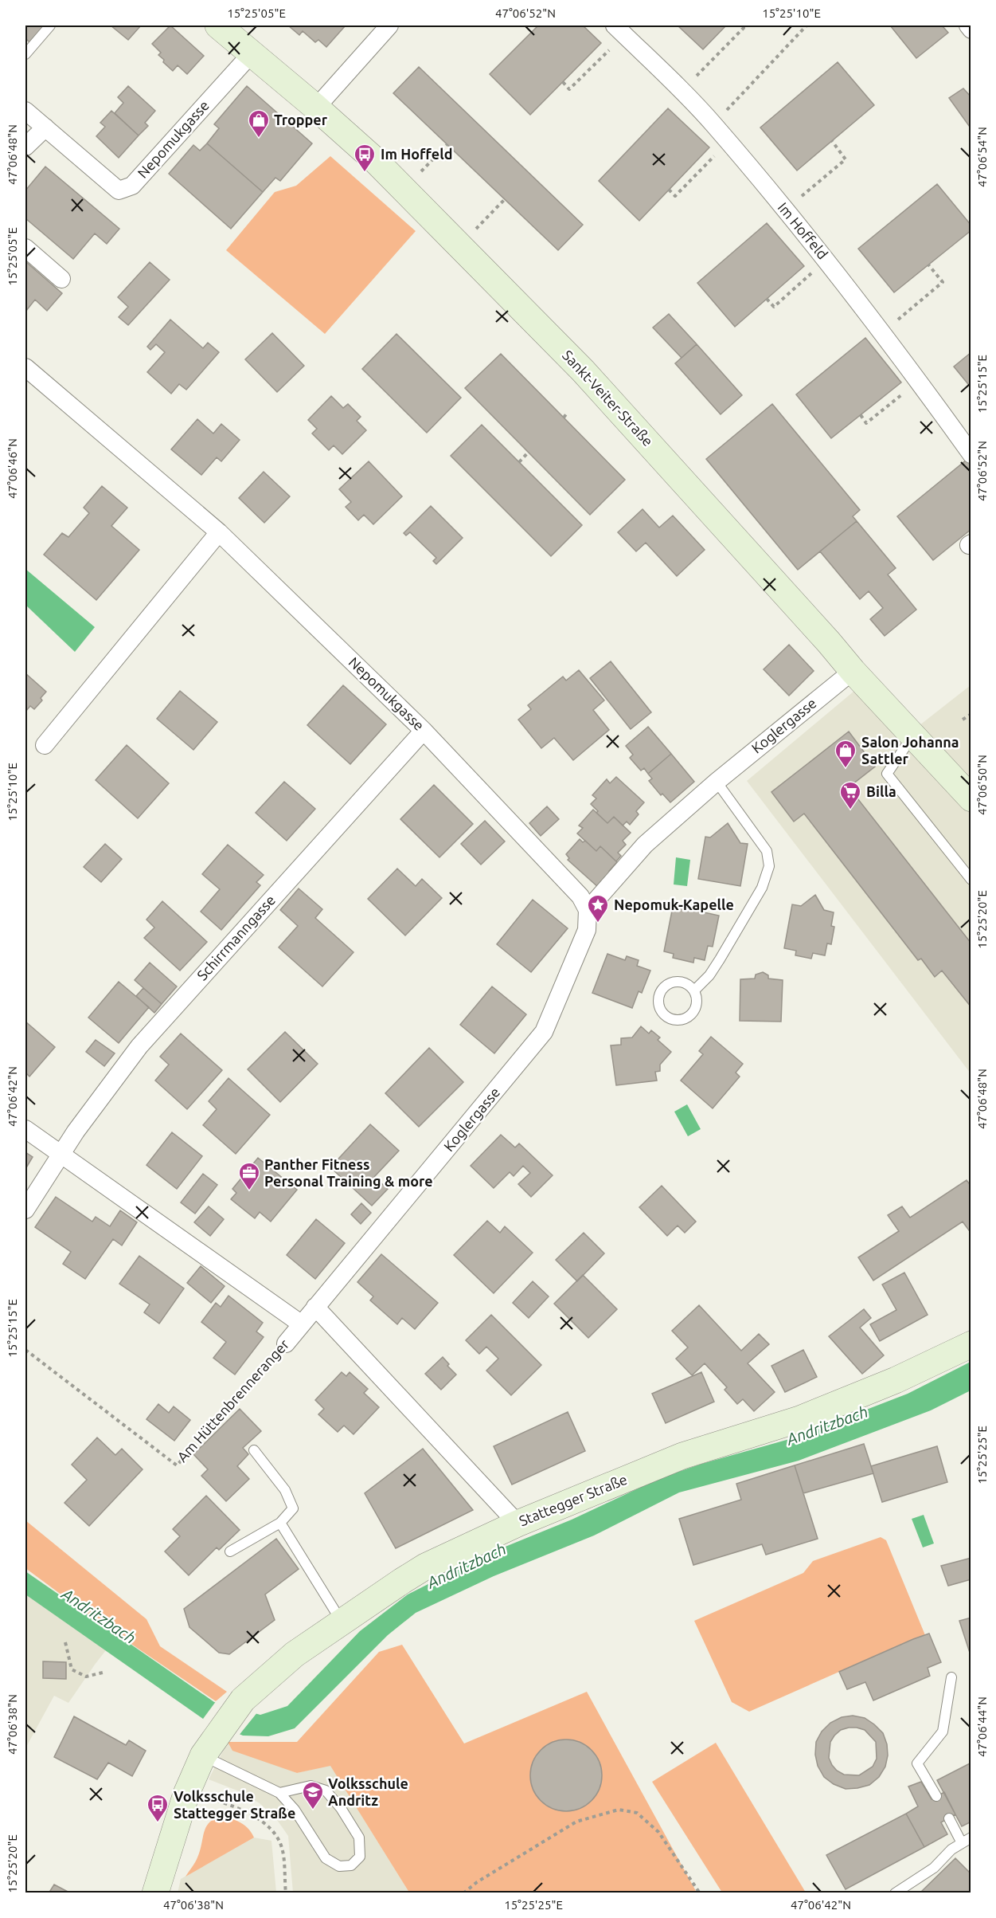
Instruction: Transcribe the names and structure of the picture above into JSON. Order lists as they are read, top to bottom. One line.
{"streets":{"main road":["Sankt-Veiter-Straße","Stattegger Straße"],"street":["Nepomukgasse","Im Hoffeld","Koglergasse","Schirrmanngasse","Am Hüttenbrenneranger"]},"crossings":[["Nepomukgasse","Sankt-Veiter-Straße"],["Nepomukgasse","Koglergasse"],["Nepomukgasse","Schirrmanngasse"],["Sankt-Veiter-Straße","Koglergasse"],["Koglergasse","Am Hüttenbrenneranger"]],"water":["Andritzbach"],"places":{"shop":["Tropper","Salon Johanna Sattler"],"bus stop":["Im Hoffeld","Volksschule Stattegger Straße"],"supermarket":["Billa"],"place":["Nepomuk-Kapelle"],"office":["Panther Fitness Personal Training & more"],"school or university":["Volksschule Andritz"]},"coordinates":["15°25'05\"E","47°06'52\"N","15°25'10\"E","47°06'48\"N","47°06'54\"N","15°25'15\"E","47°06'46\"N","47°06'50\"N","15°25'20\"E","47°06'42\"N","15°25'25\"E","47°06'38\"N","47°06'44\"N"]}
